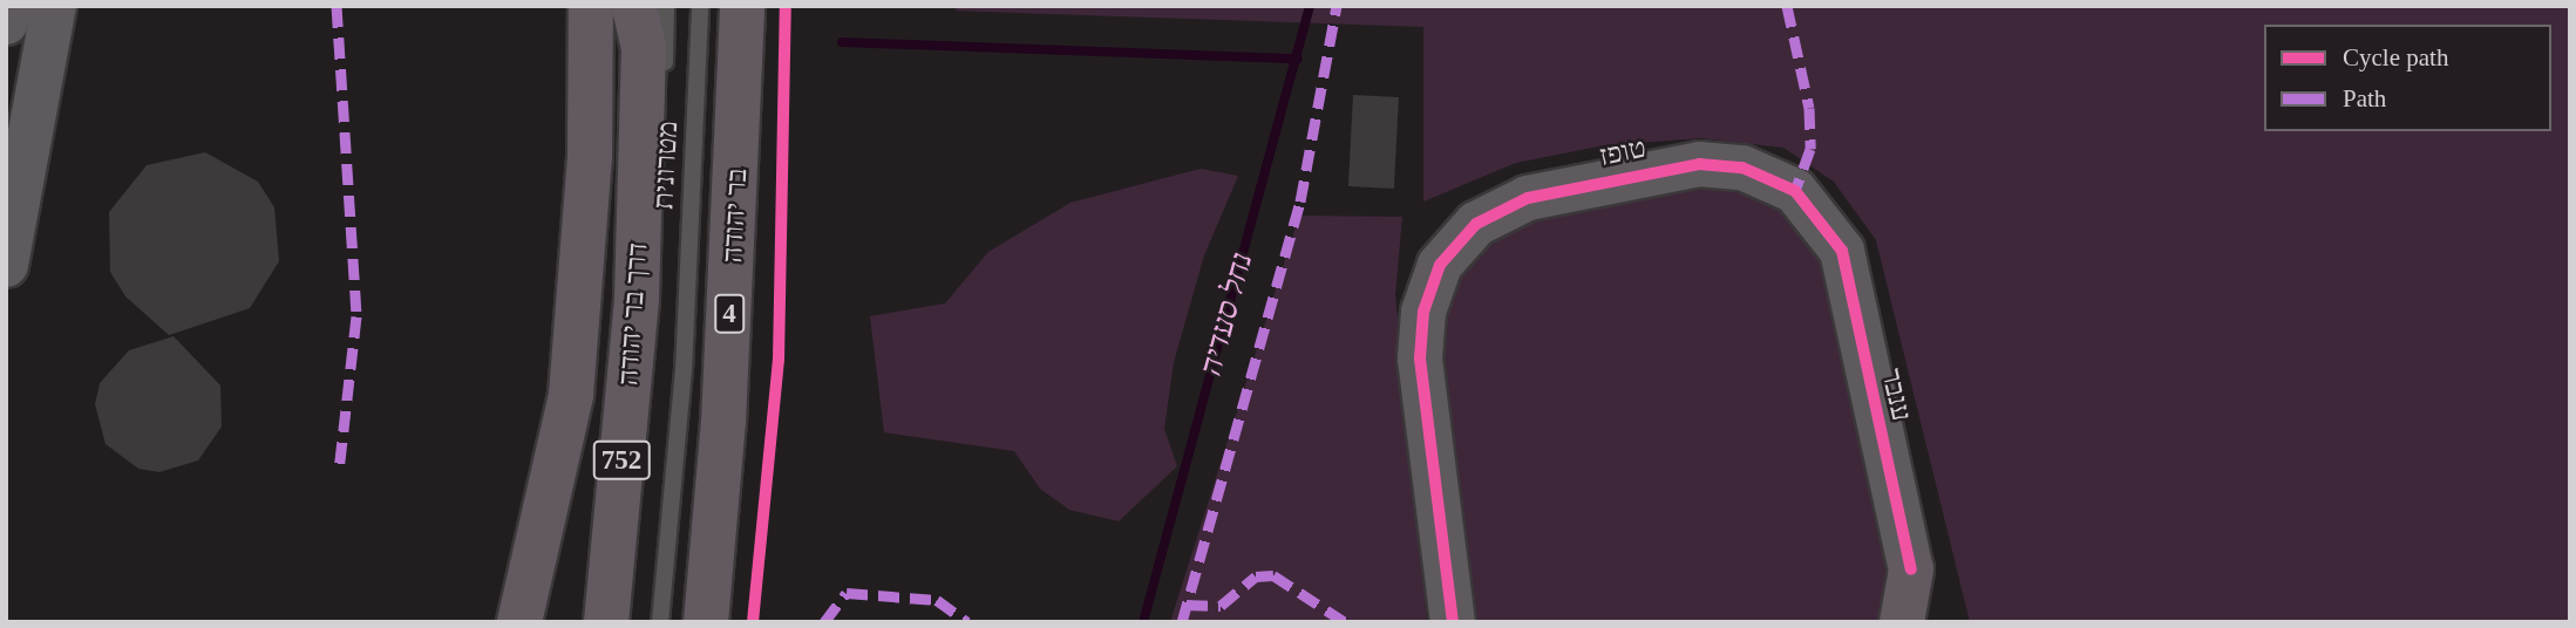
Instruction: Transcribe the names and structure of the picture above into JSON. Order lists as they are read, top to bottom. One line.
{"streets":{"highway":["בר יהודה","דרך בר יהודה","4","752"],"street":["טופז"],"lane":["מטרונית"],"cycle path":["ענבר"]},"crossings":[["מטרונית","דרך בר יהודה"]],"water":["נחל סעדיה"],"legend":["Cycle path","Path"]}
